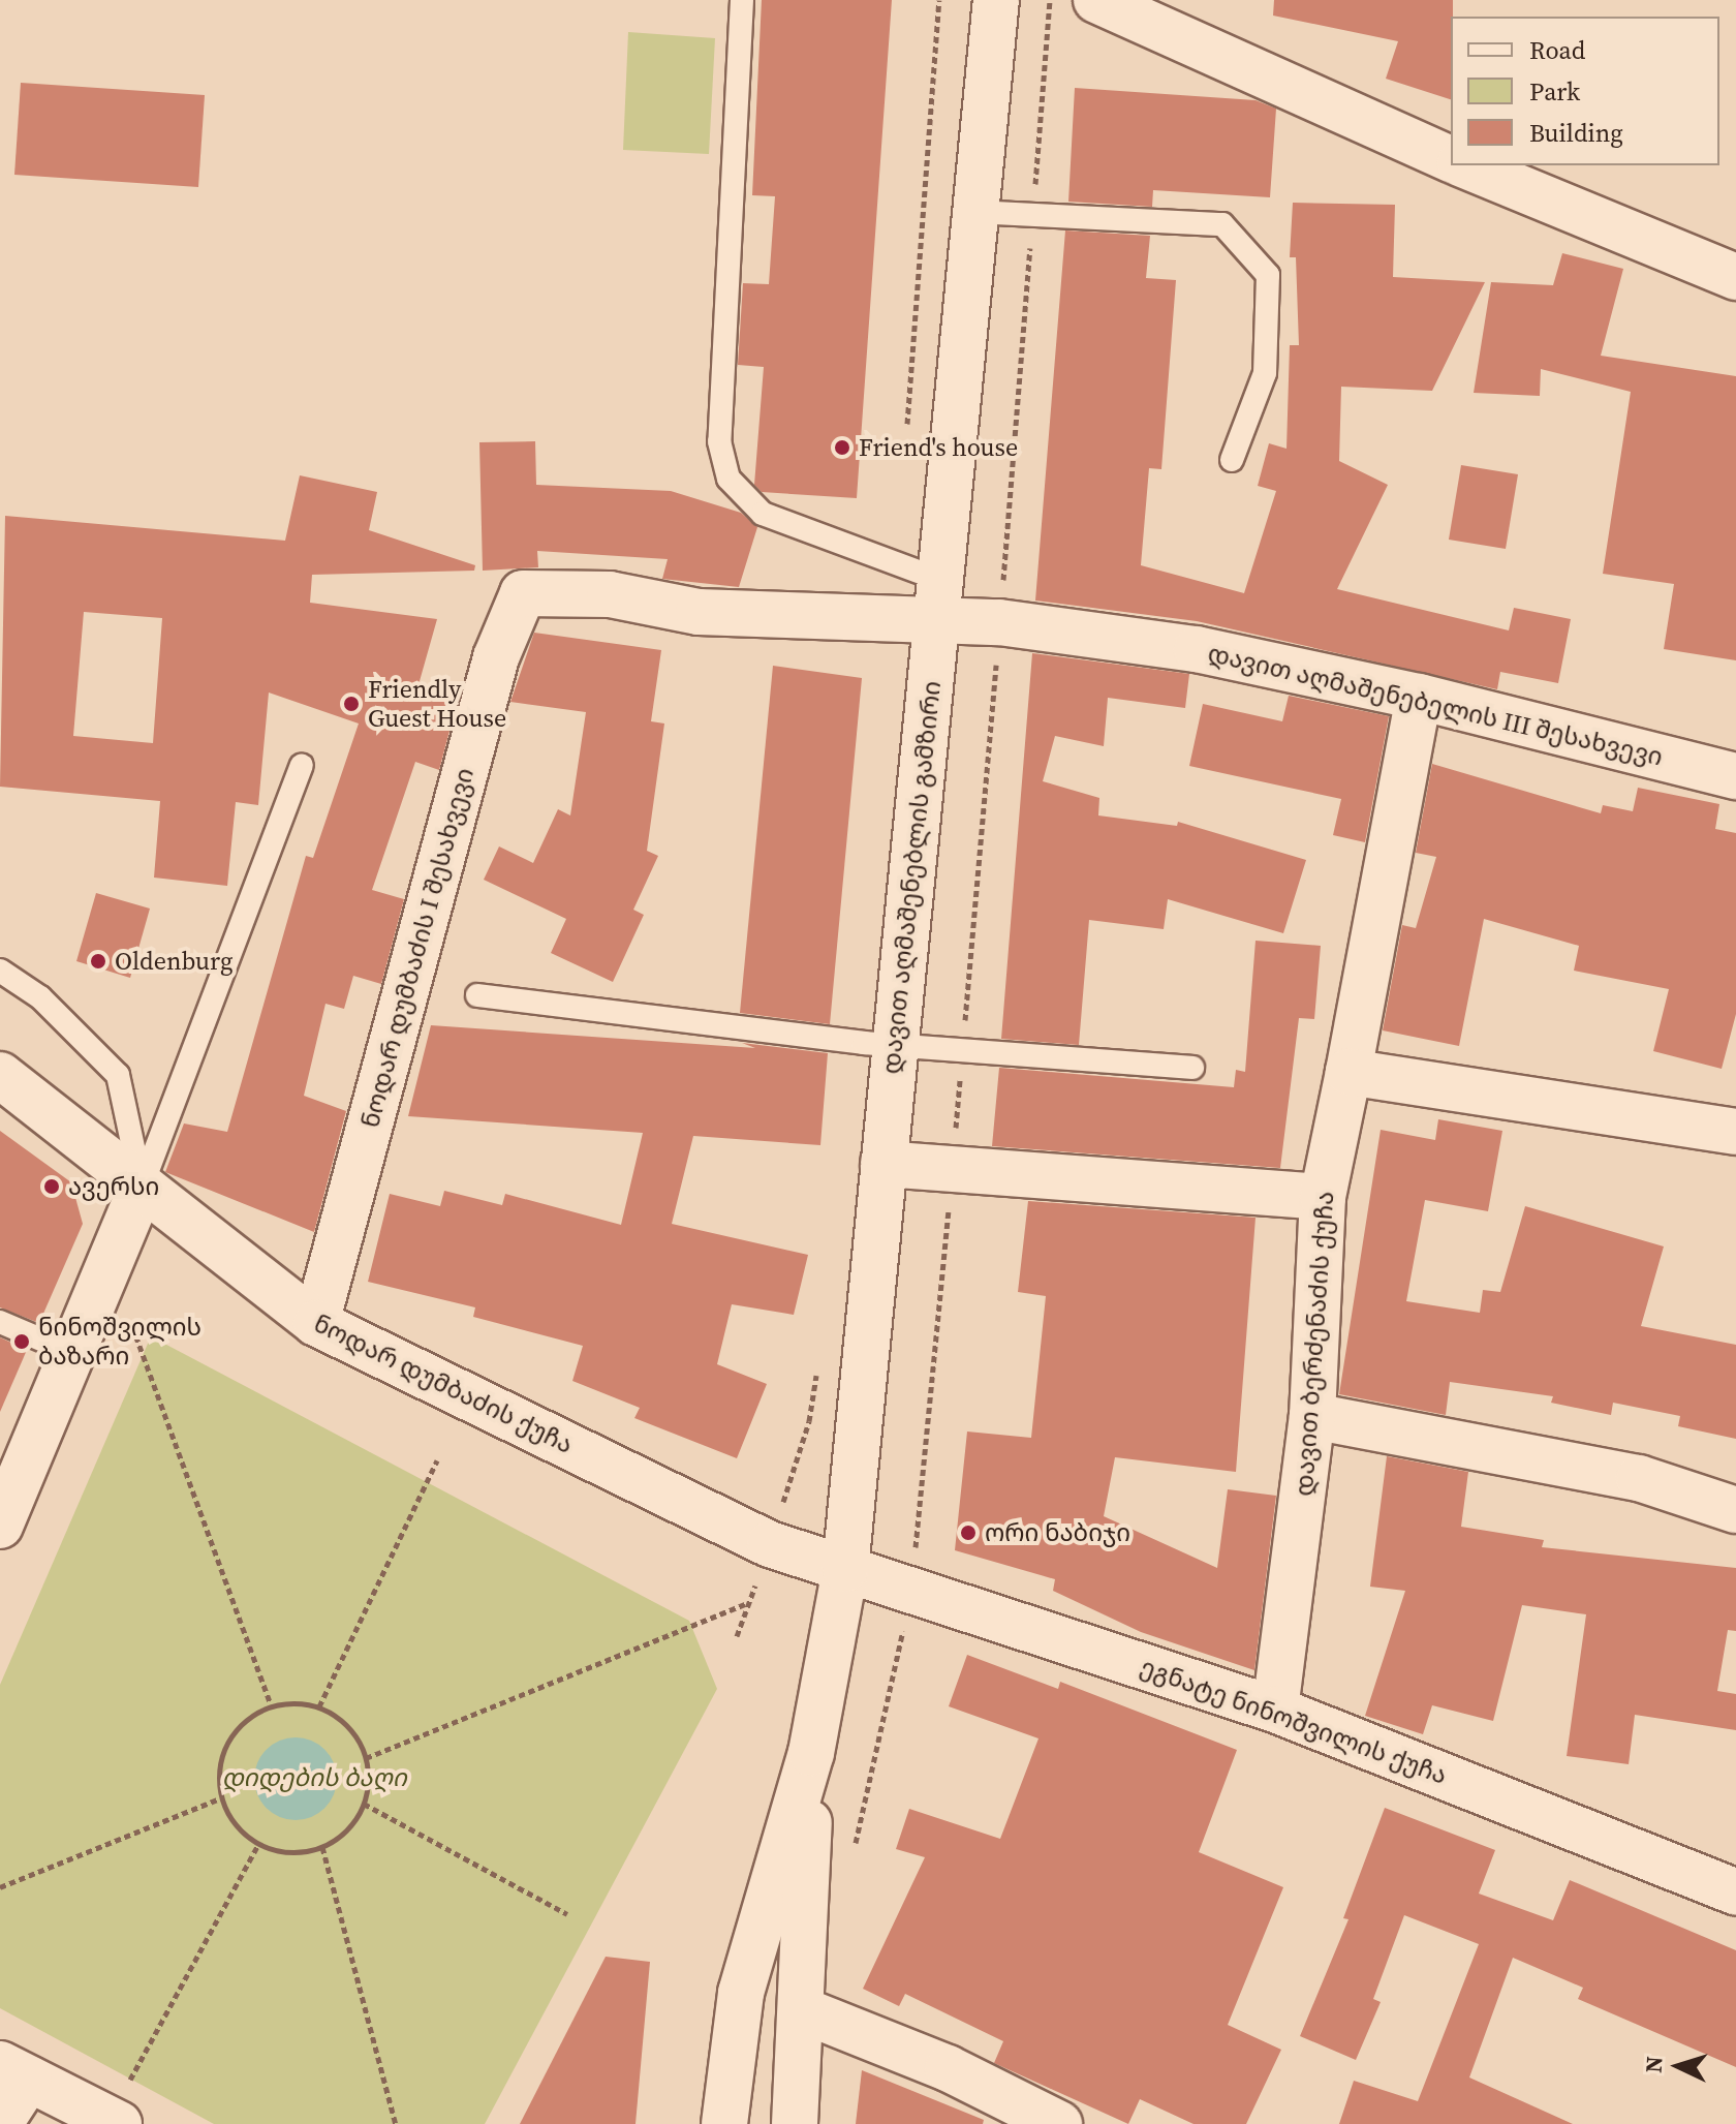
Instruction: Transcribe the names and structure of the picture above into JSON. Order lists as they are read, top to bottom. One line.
{"streets":{"street":["დავით აღმაშენებელის III შესახვევი","დავით აღმაშენებლის გამზირი","ნოდარ დუმბაძის I შესახვევი","დავით ბერძენაძის ქუჩა","ნოდარ დუმბაძის ქუჩა","ეგნატე ნინოშვილის ქუჩა"]},"crossings":[["დავით აღმაშენებელის III შესახვევი","დავით აღმაშენებლის გამზირი"],["დავით აღმაშენებელის III შესახვევი","ნოდარ დუმბაძის I შესახვევი"],["დავით აღმაშენებელის III შესახვევი","დავით ბერძენაძის ქუჩა"],["დავით აღმაშენებლის გამზირი","ნოდარ დუმბაძის I შესახვევი"],["დავით აღმაშენებლის გამზირი","ნოდარ დუმბაძის ქუჩა"],["დავით აღმაშენებლის გამზირი","ეგნატე ნინოშვილის ქუჩა"],["ნოდარ დუმბაძის I შესახვევი","ნოდარ დუმბაძის ქუჩა"],["დავით ბერძენაძის ქუჩა","ეგნატე ნინოშვილის ქუჩა"],["ნოდარ დუმბაძის ქუჩა","ეგნატე ნინოშვილის ქუჩა"]],"parks":["დიდების ბაღი"],"places":["Friend's house","Friendly Guest House","Oldenburg","ავერსი","ნინოშვილის ბაზარი","ორი ნაბიჯი"],"legend":["Road","Park","Building"],"north":"left"}
